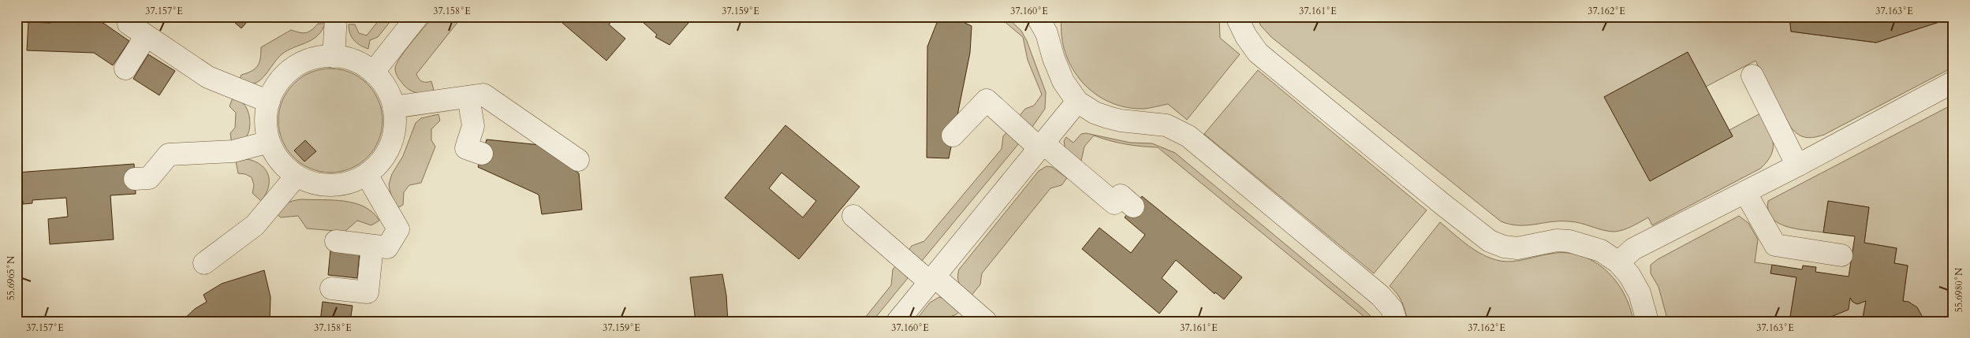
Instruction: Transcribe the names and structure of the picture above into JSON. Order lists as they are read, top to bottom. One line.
{"coordinates":["37.157°E","37.158°E","37.159°E","37.160°E","37.161°E","37.162°E","37.163°E","55.6965°N","55.6980°N"]}
